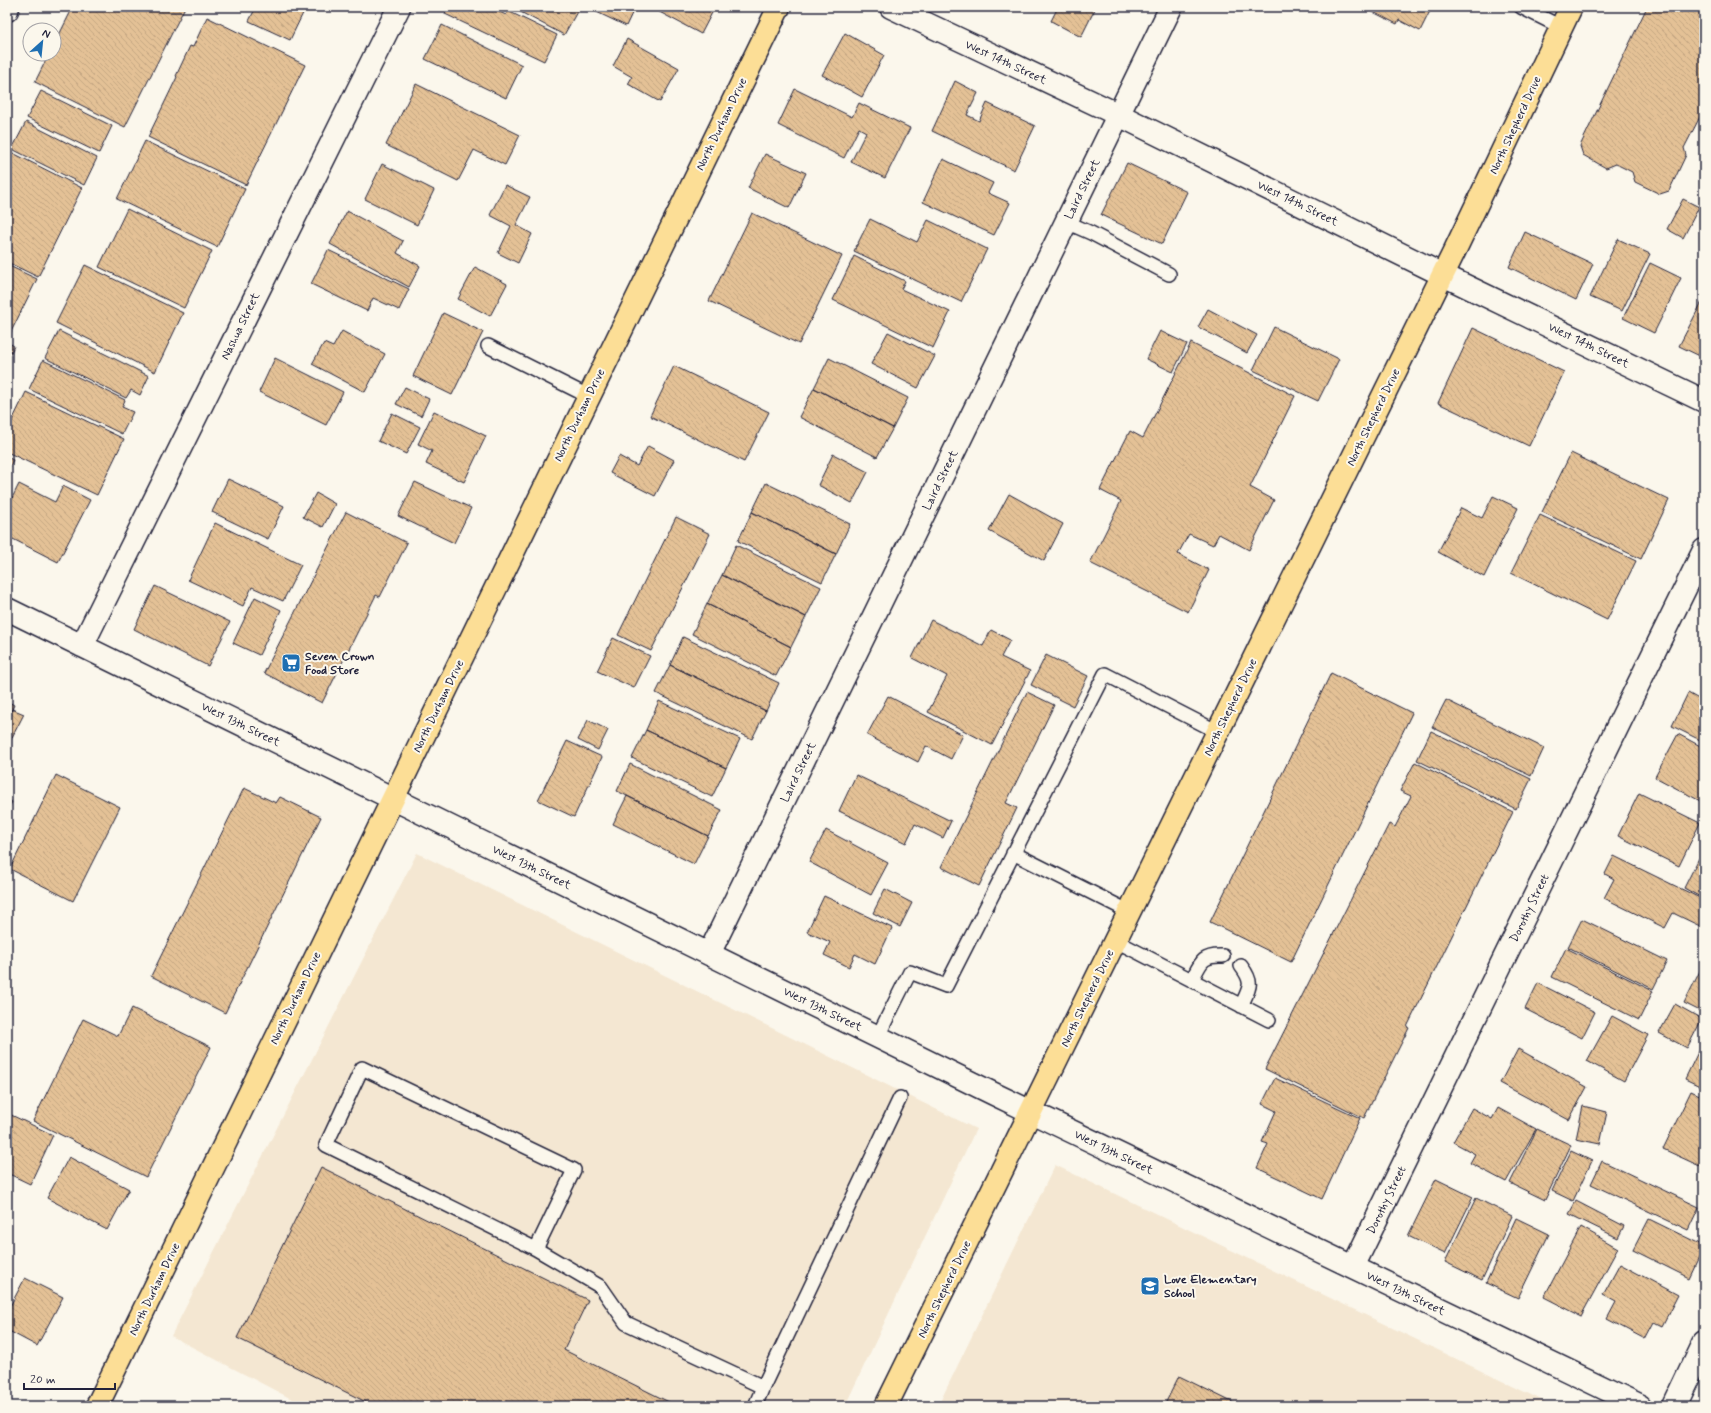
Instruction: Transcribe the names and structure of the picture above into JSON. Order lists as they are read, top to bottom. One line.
{"streets":{"main road":["North Durham Drive","North Shepherd Drive"],"street":["West 14th Street","Laird Street","Nashua Street","West 13th Street","Dorothy Street"]},"crossings":[["West 14th Street","North Shepherd Drive"],["West 14th Street","Laird Street"],["North Durham Drive","West 13th Street"],["North Shepherd Drive","West 13th Street"],["Laird Street","West 13th Street"],["Nashua Street","West 13th Street"],["West 13th Street","Dorothy Street"]],"places":{"supermarket":["Seven Crown Food Store"],"school or university":["Love Elementary School"]},"scale_bar":"20 m","north":"top right"}
